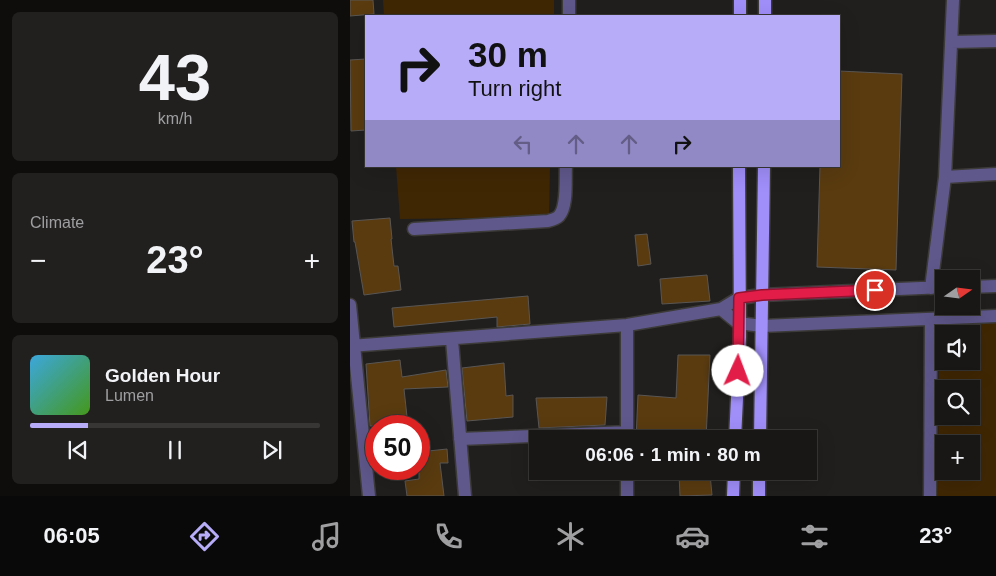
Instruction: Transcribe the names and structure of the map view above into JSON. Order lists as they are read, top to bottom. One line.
{"north":"right","page":{"tile":[["43","km/h"],"Climate"],"turn":["30 m","Turn right"],"heat":["−","23°","+"],"map_buttons":"+","song":["Golden Hour","Lumen"],"limit":"50","trip":"06:06 · 1 min · 80 m","tabs":["06:05","23°"]}}
